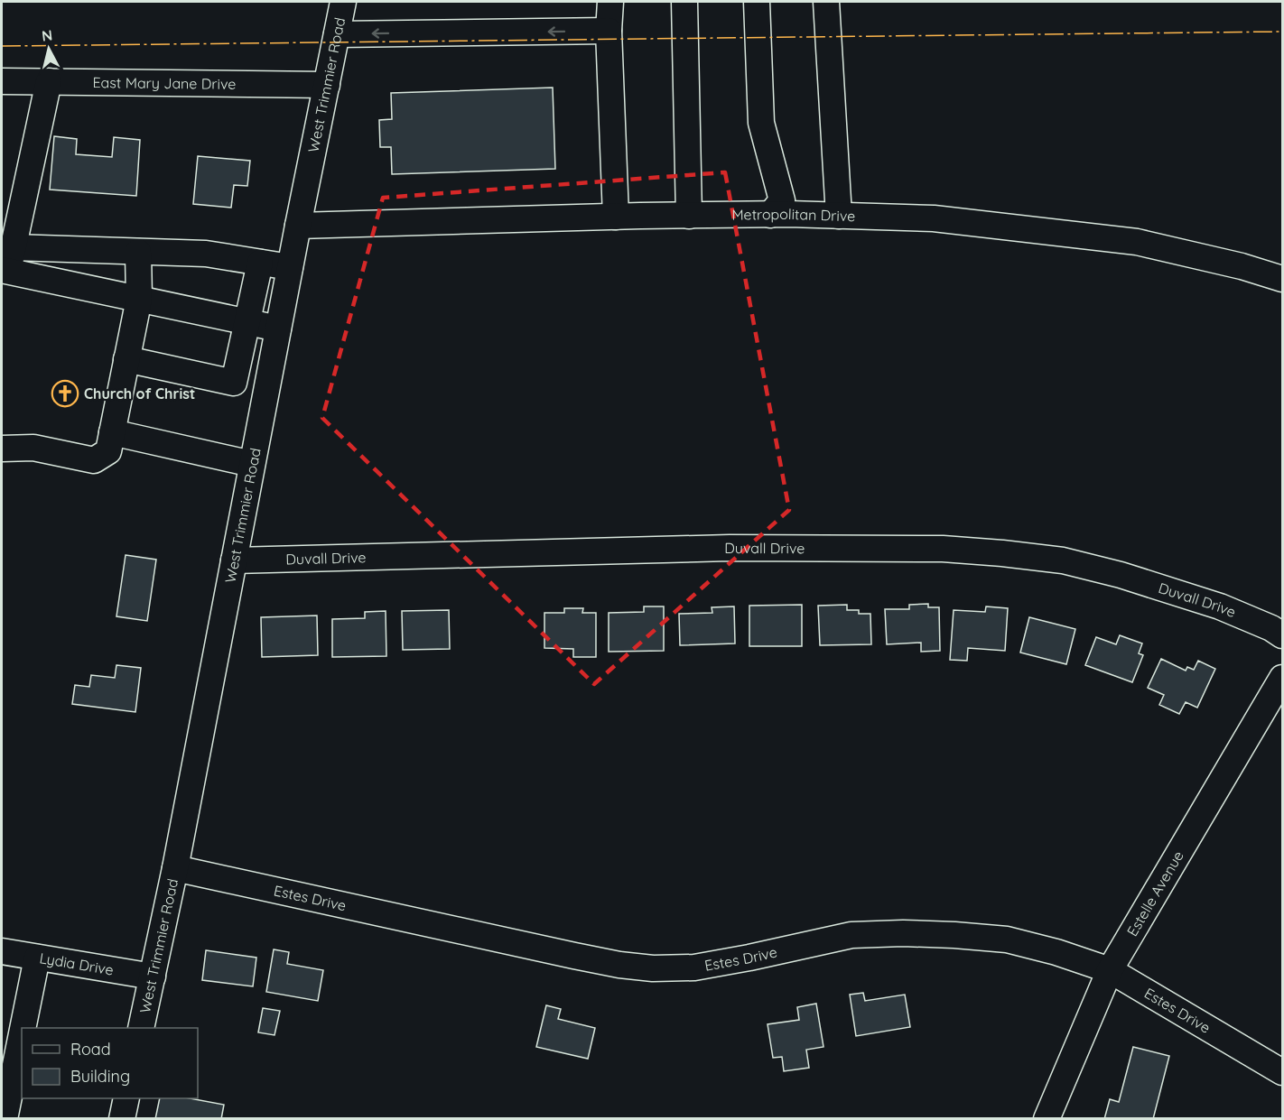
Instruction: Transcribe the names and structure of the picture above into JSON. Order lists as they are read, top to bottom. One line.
{"streets":{"street":["East Mary Jane Drive","West Trimmier Road","Metropolitan Drive","Duvall Drive","Estelle Avenue","Estes Drive","Lydia Drive"]},"crossings":[["East Mary Jane Drive","West Trimmier Road"],["West Trimmier Road","Metropolitan Drive"],["West Trimmier Road","Duvall Drive"],["West Trimmier Road","Estes Drive"],["West Trimmier Road","Lydia Drive"],["Estelle Avenue","Estes Drive"]],"places":{"church":["Church of Christ"]},"legend":["Road","Building"],"north":"top"}
